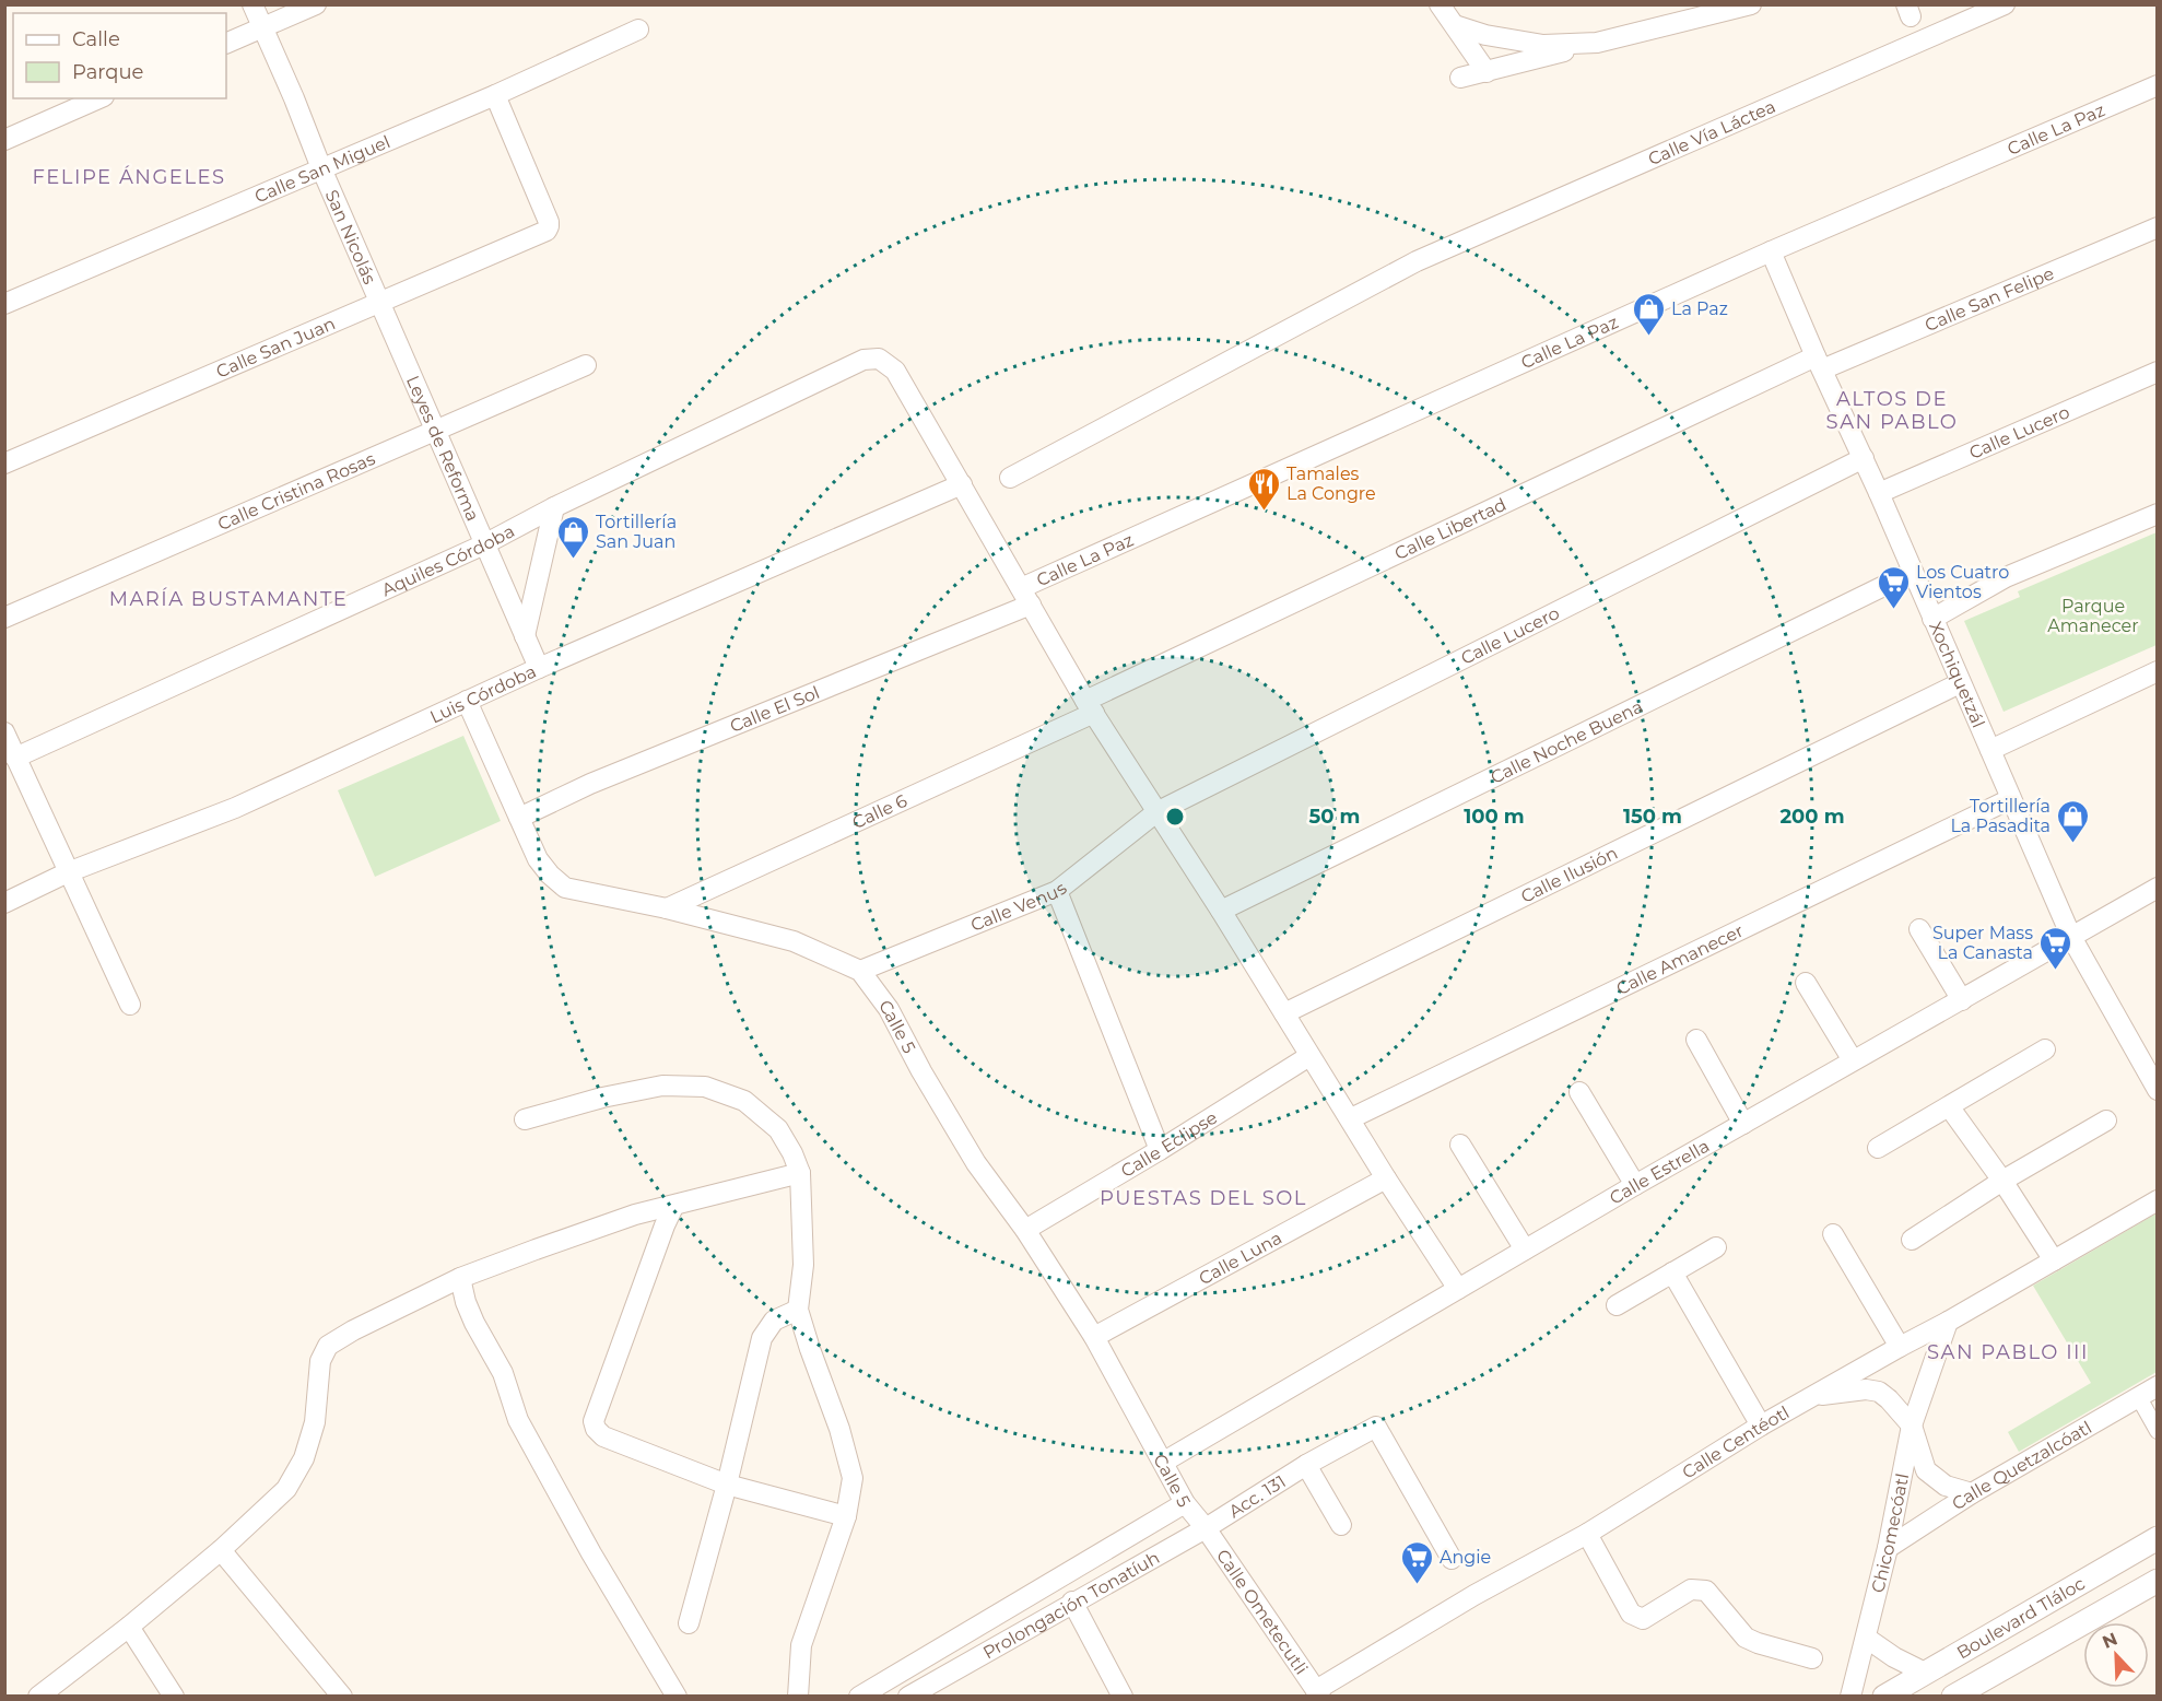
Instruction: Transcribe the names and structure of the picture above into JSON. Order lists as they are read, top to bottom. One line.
{"streets":{"street":["Calle La Paz","Calle Vía Láctea","Calle San Miguel","San Nicolás","Calle San Felipe","Calle San Juan","Calle Lucero","Leyes de Reforma","Calle Cristina Rosas","Calle Libertad","Aquiles Córdoba","Xochiquetzál","Luis Córdoba","Calle El Sol","Calle Noche Buena","Calle 6","Calle Ilusión","Calle Venus","Calle Amanecer","Calle 5","Calle Eclipse","Calle Estrella","Calle Luna","Calle Centéotl","Calle Quetzalcóatl","Acc. 131","Chicomecóatl","Prolongación Tonatíuh","Calle Ometecutli","Boulevard Tláloc"]},"crossings":[["Calle La Paz","Xochiquetzál"],["Calle La Paz","Calle El Sol"],["Calle San Miguel","San Nicolás"],["Calle San Miguel","Calle San Juan"],["San Nicolás","Calle San Juan"],["San Nicolás","Leyes de Reforma"],["Calle San Felipe","Calle Libertad"],["Calle San Felipe","Xochiquetzál"],["Calle San Juan","Leyes de Reforma"],["Calle Lucero","Xochiquetzál"],["Calle Lucero","Calle Venus"],["Leyes de Reforma","Calle Cristina Rosas"],["Leyes de Reforma","Aquiles Córdoba"],["Leyes de Reforma","Luis Córdoba"],["Calle Libertad","Xochiquetzál"],["Calle Libertad","Calle 6"],["Aquiles Córdoba","Luis Córdoba"],["Xochiquetzál","Calle Noche Buena"],["Xochiquetzál","Calle Ilusión"],["Xochiquetzál","Calle Amanecer"],["Xochiquetzál","Calle Estrella"],["Luis Córdoba","Calle 5"],["Calle El Sol","Calle 5"],["Calle 6","Calle 5"],["Calle Venus","Calle 5"],["Calle 5","Calle Eclipse"],["Calle 5","Calle Estrella"],["Calle 5","Calle Luna"],["Calle 5","Acc. 131"],["Calle 5","Prolongación Tonatíuh"],["Calle 5","Calle Ometecutli"],["Calle Centéotl","Chicomecóatl"],["Calle Centéotl","Calle Ometecutli"],["Calle Quetzalcóatl","Chicomecóatl"],["Acc. 131","Prolongación Tonatíuh"],["Acc. 131","Calle Ometecutli"],["Prolongación Tonatíuh","Calle Ometecutli"]],"districts":["FELIPE ÁNGELES","ALTOS DE SAN PABLO","MARÍA BUSTAMANTE","PUESTAS DEL SOL","SAN PABLO III"],"parks":["Parque Amanecer"],"places":{"shop":["La Paz","Tortillería San Juan","Tortillería La Pasadita"],"restaurant":["Tamales La Congre"],"supermarket":["Los Cuatro Vientos","Super Mass La Canasta","Angie"]},"legend":["Calle","Parque"],"north":"top left","rings":["50 m","100 m","150 m","200 m"]}
